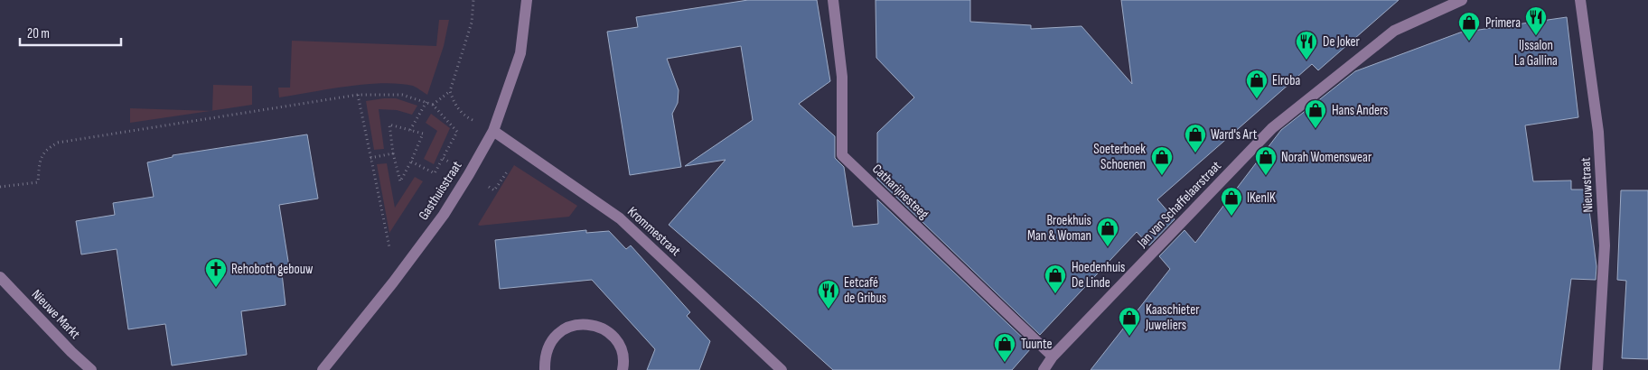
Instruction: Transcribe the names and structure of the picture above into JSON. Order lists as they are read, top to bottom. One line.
{"streets":{"street":["Nieuwstraat","Gasthuisstraat","Catharijnesteeg","Jan van Schaffelaarstraat","Krommestraat","Nieuwe Markt"]},"crossings":[["Gasthuisstraat","Krommestraat"],["Catharijnesteeg","Jan van Schaffelaarstraat"]],"places":{"restaurant":["IJssalon La Gallina","De Joker","Eetcafé de Gribus"],"shop":["Primera","Elroba","Hans Anders","Ward's Art","Soeterboek Schoenen","Norah Womenswear","IKenIK","Broekhuis Man & Woman","Hoedenhuis De Linde","Kaaschieter Juweliers","Tuunte"],"church":["Rehoboth gebouw"]},"scale_bar":"20 m"}
